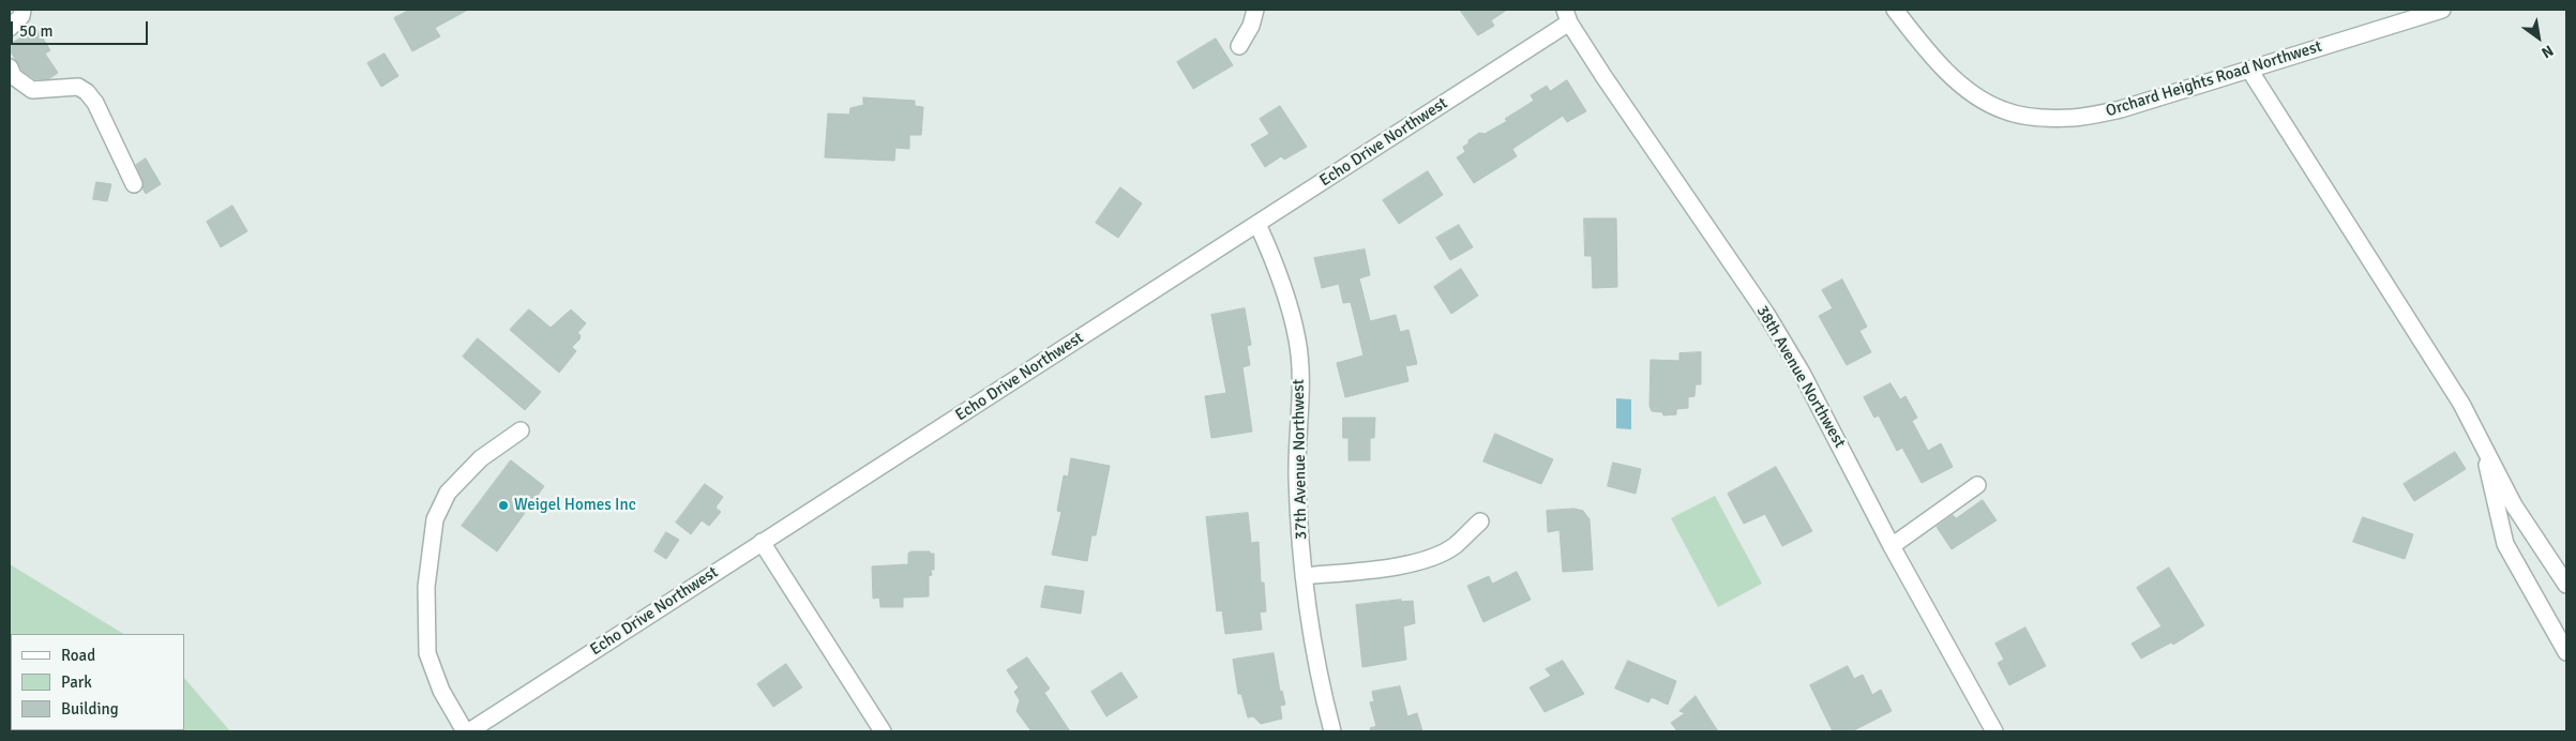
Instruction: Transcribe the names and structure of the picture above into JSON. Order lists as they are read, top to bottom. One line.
{"streets":{"street":["Orchard Heights Road Northwest","Echo Drive Northwest","38th Avenue Northwest","37th Avenue Northwest"]},"crossings":[["Echo Drive Northwest","38th Avenue Northwest"],["Echo Drive Northwest","37th Avenue Northwest"]],"places":["Weigel Homes Inc"],"legend":["Road","Park","Building"],"scale_bar":"50 m","north":"bottom right"}
